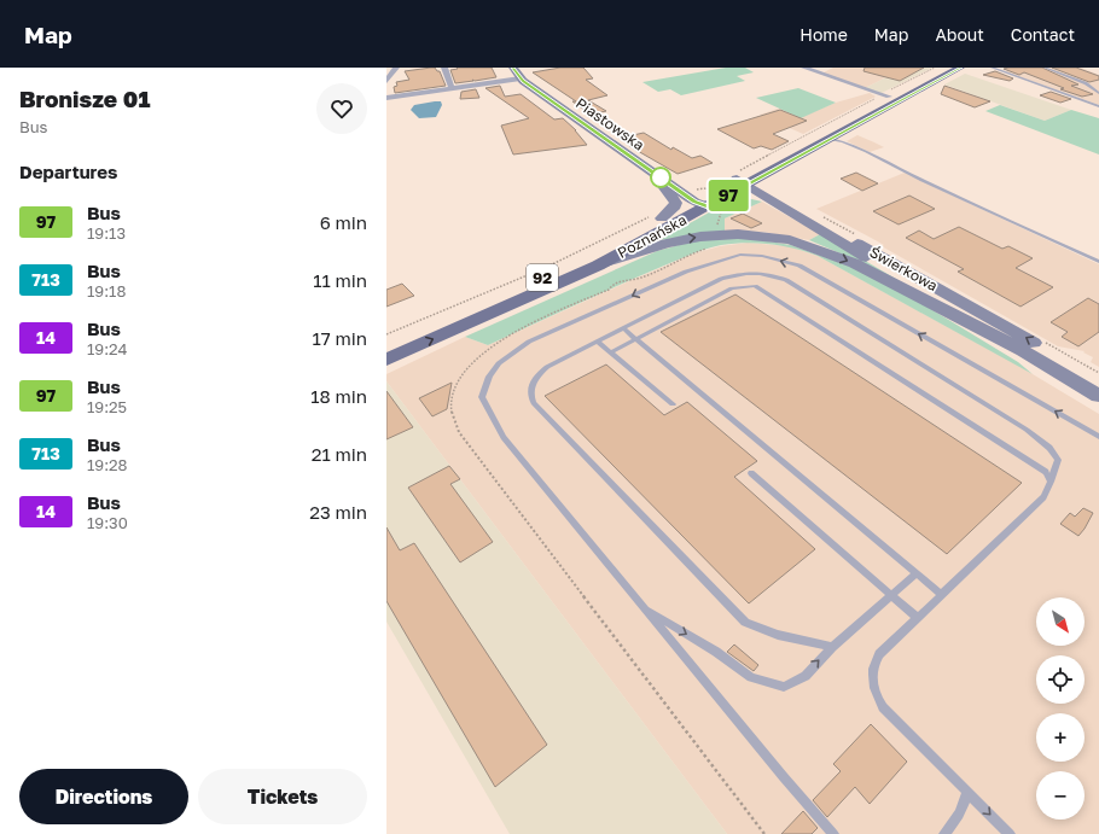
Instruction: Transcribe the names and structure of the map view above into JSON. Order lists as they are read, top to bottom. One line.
{"streets":{"main road":["Poznańska","92"],"street":["Piastowska","Świerkowa"]},"crossings":[["Piastowska","Poznańska"],["Piastowska","Świerkowa"],["Poznańska","Świerkowa"]],"lines":["bus line 97"],"north":"bottom right","page":{"header":"Map","nav":["Home","Map","About","Contact"],"heading":[["Bronisze 01","Bus"],"Departures"],"on_map":"97","list":[{"mark":"97","name":"Bus","note":"19:13","value":"6 min"},{"mark":"713","name":"Bus","note":"19:18","value":"11 min"},{"mark":"14","name":"Bus","note":"19:24","value":"17 min"},{"mark":"97","name":"Bus","note":"19:25","value":"18 min"},{"mark":"713","name":"Bus","note":"19:28","value":"21 min"},{"mark":"14","name":"Bus","note":"19:30","value":"23 min"}],"map_buttons":["+","−"],"buttons":["Directions","Tickets"]}}
